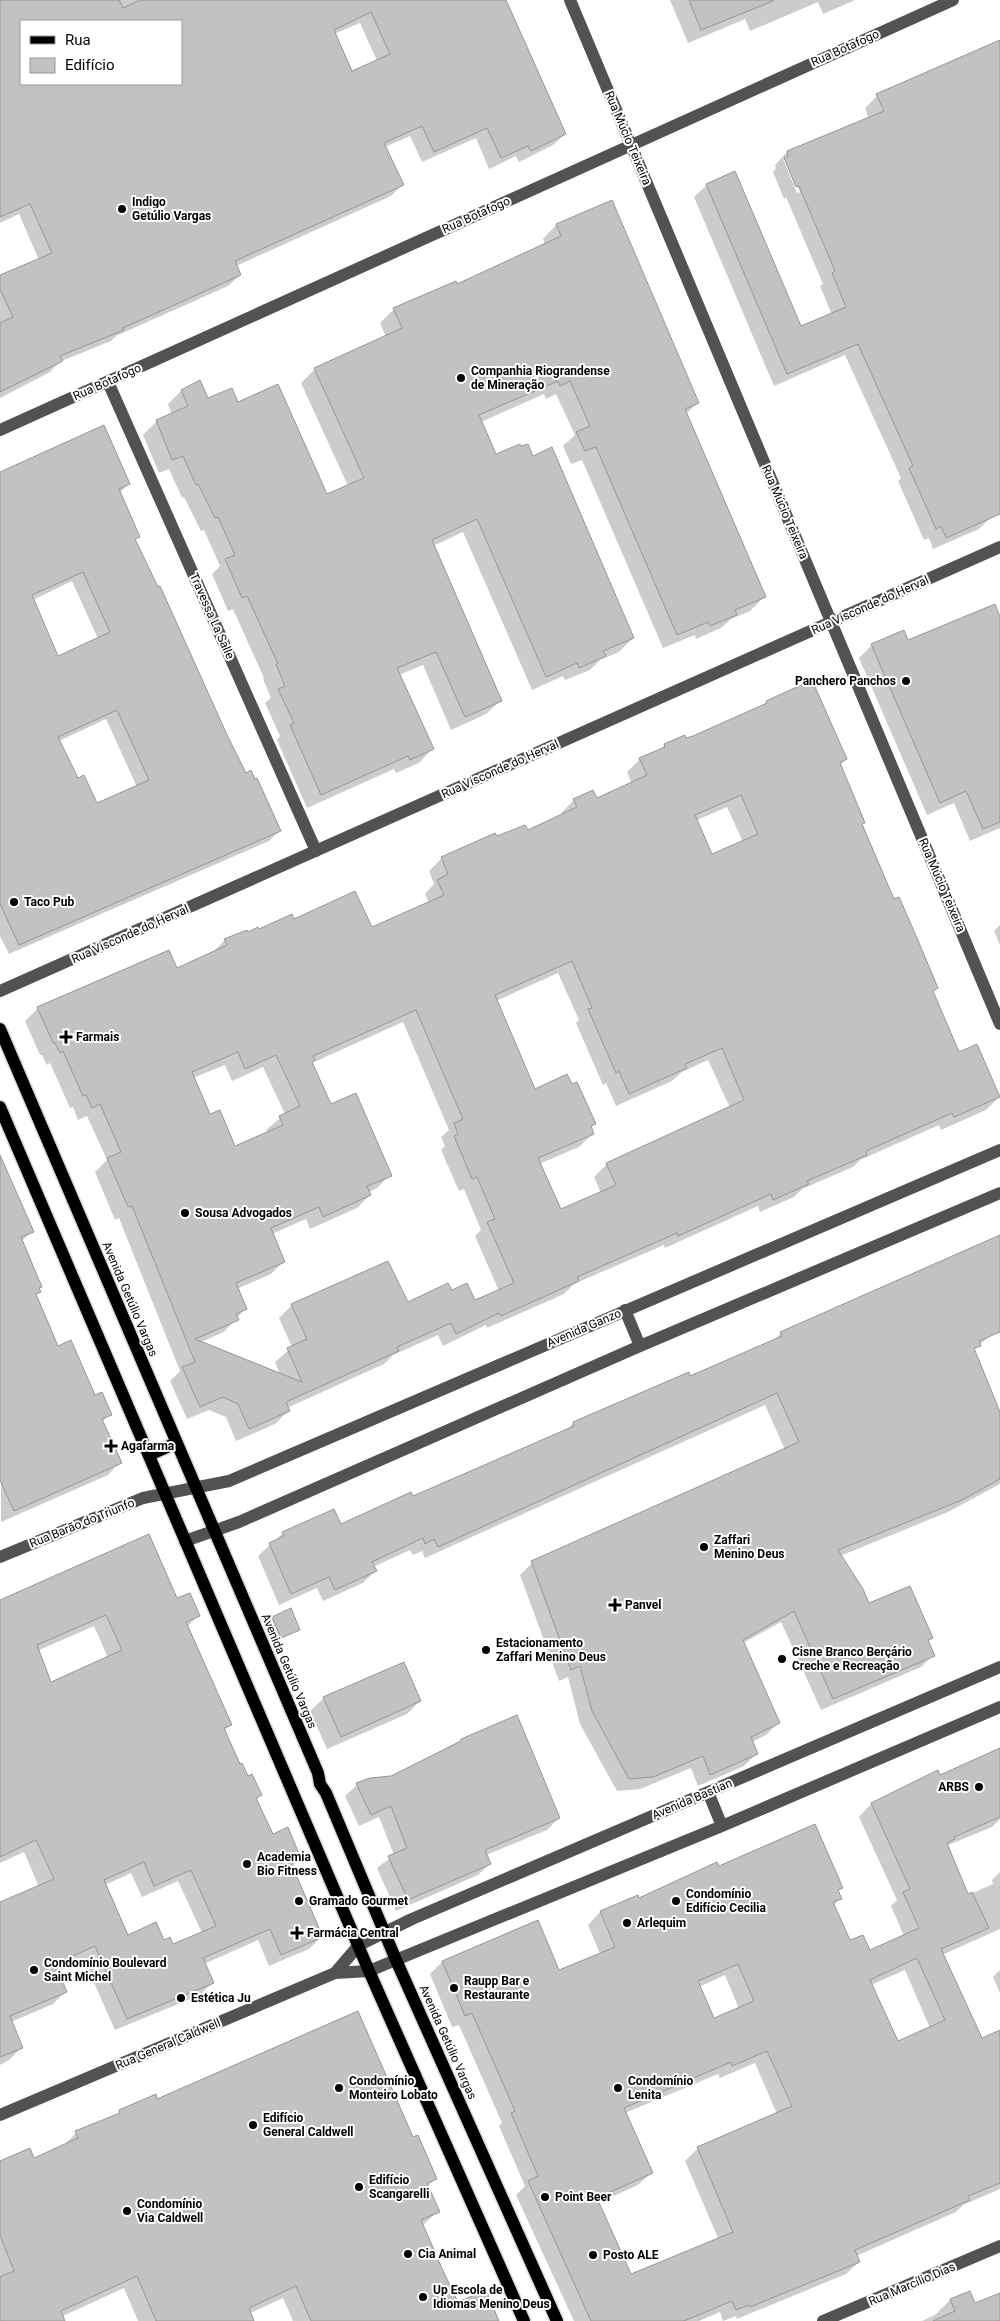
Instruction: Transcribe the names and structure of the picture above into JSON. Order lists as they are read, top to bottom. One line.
{"streets":{"main road":["Avenida Getúlio Vargas"],"street":["Rua Botafogo","Rua Múcio Teixeira","Rua Visconde do Herval","Travessa La Salle","Avenida Ganzo","Rua Barão do Triunfo","Avenida Bastian","Rua General Caldwell","Rua Marcílio Dias"]},"crossings":[["Rua Botafogo","Rua Múcio Teixeira"],["Rua Botafogo","Travessa La Salle"],["Rua Múcio Teixeira","Rua Visconde do Herval"],["Rua Visconde do Herval","Travessa La Salle"],["Avenida Getúlio Vargas","Avenida Ganzo"],["Avenida Getúlio Vargas","Avenida Bastian"],["Avenida Getúlio Vargas","Rua General Caldwell"],["Avenida Ganzo","Rua Barão do Triunfo"],["Avenida Bastian","Rua General Caldwell"]],"places":{"other":["Indigo Getúlio Vargas","Companhia Riograndense de Mineração","Panchero Panchos","Taco Pub","Sousa Advogados","Zaffari Menino Deus","Estacionamento Zaffari Menino Deus","Cisne Branco Berçário Creche e Recreação","ARBS","Academia Bio Fitness","Gramado Gourmet","Condomínio Edifício Cecilia","Arlequim","Condomínio Boulevard Saint Michel","Raupp Bar e Restaurante","Estética Ju","Condomínio Monteiro Lobato","Condomínio Lenita","Edifício General Caldwell","Edifício Scangarelli","Point Beer","Condomínio Via Caldwell","Cia Animal","Posto ALE","Up Escola de Idiomas Menino Deus"],"health":["Farmais","Agafarma","Panvel","Farmácia Central"]},"legend":["Rua","Edifício"]}
